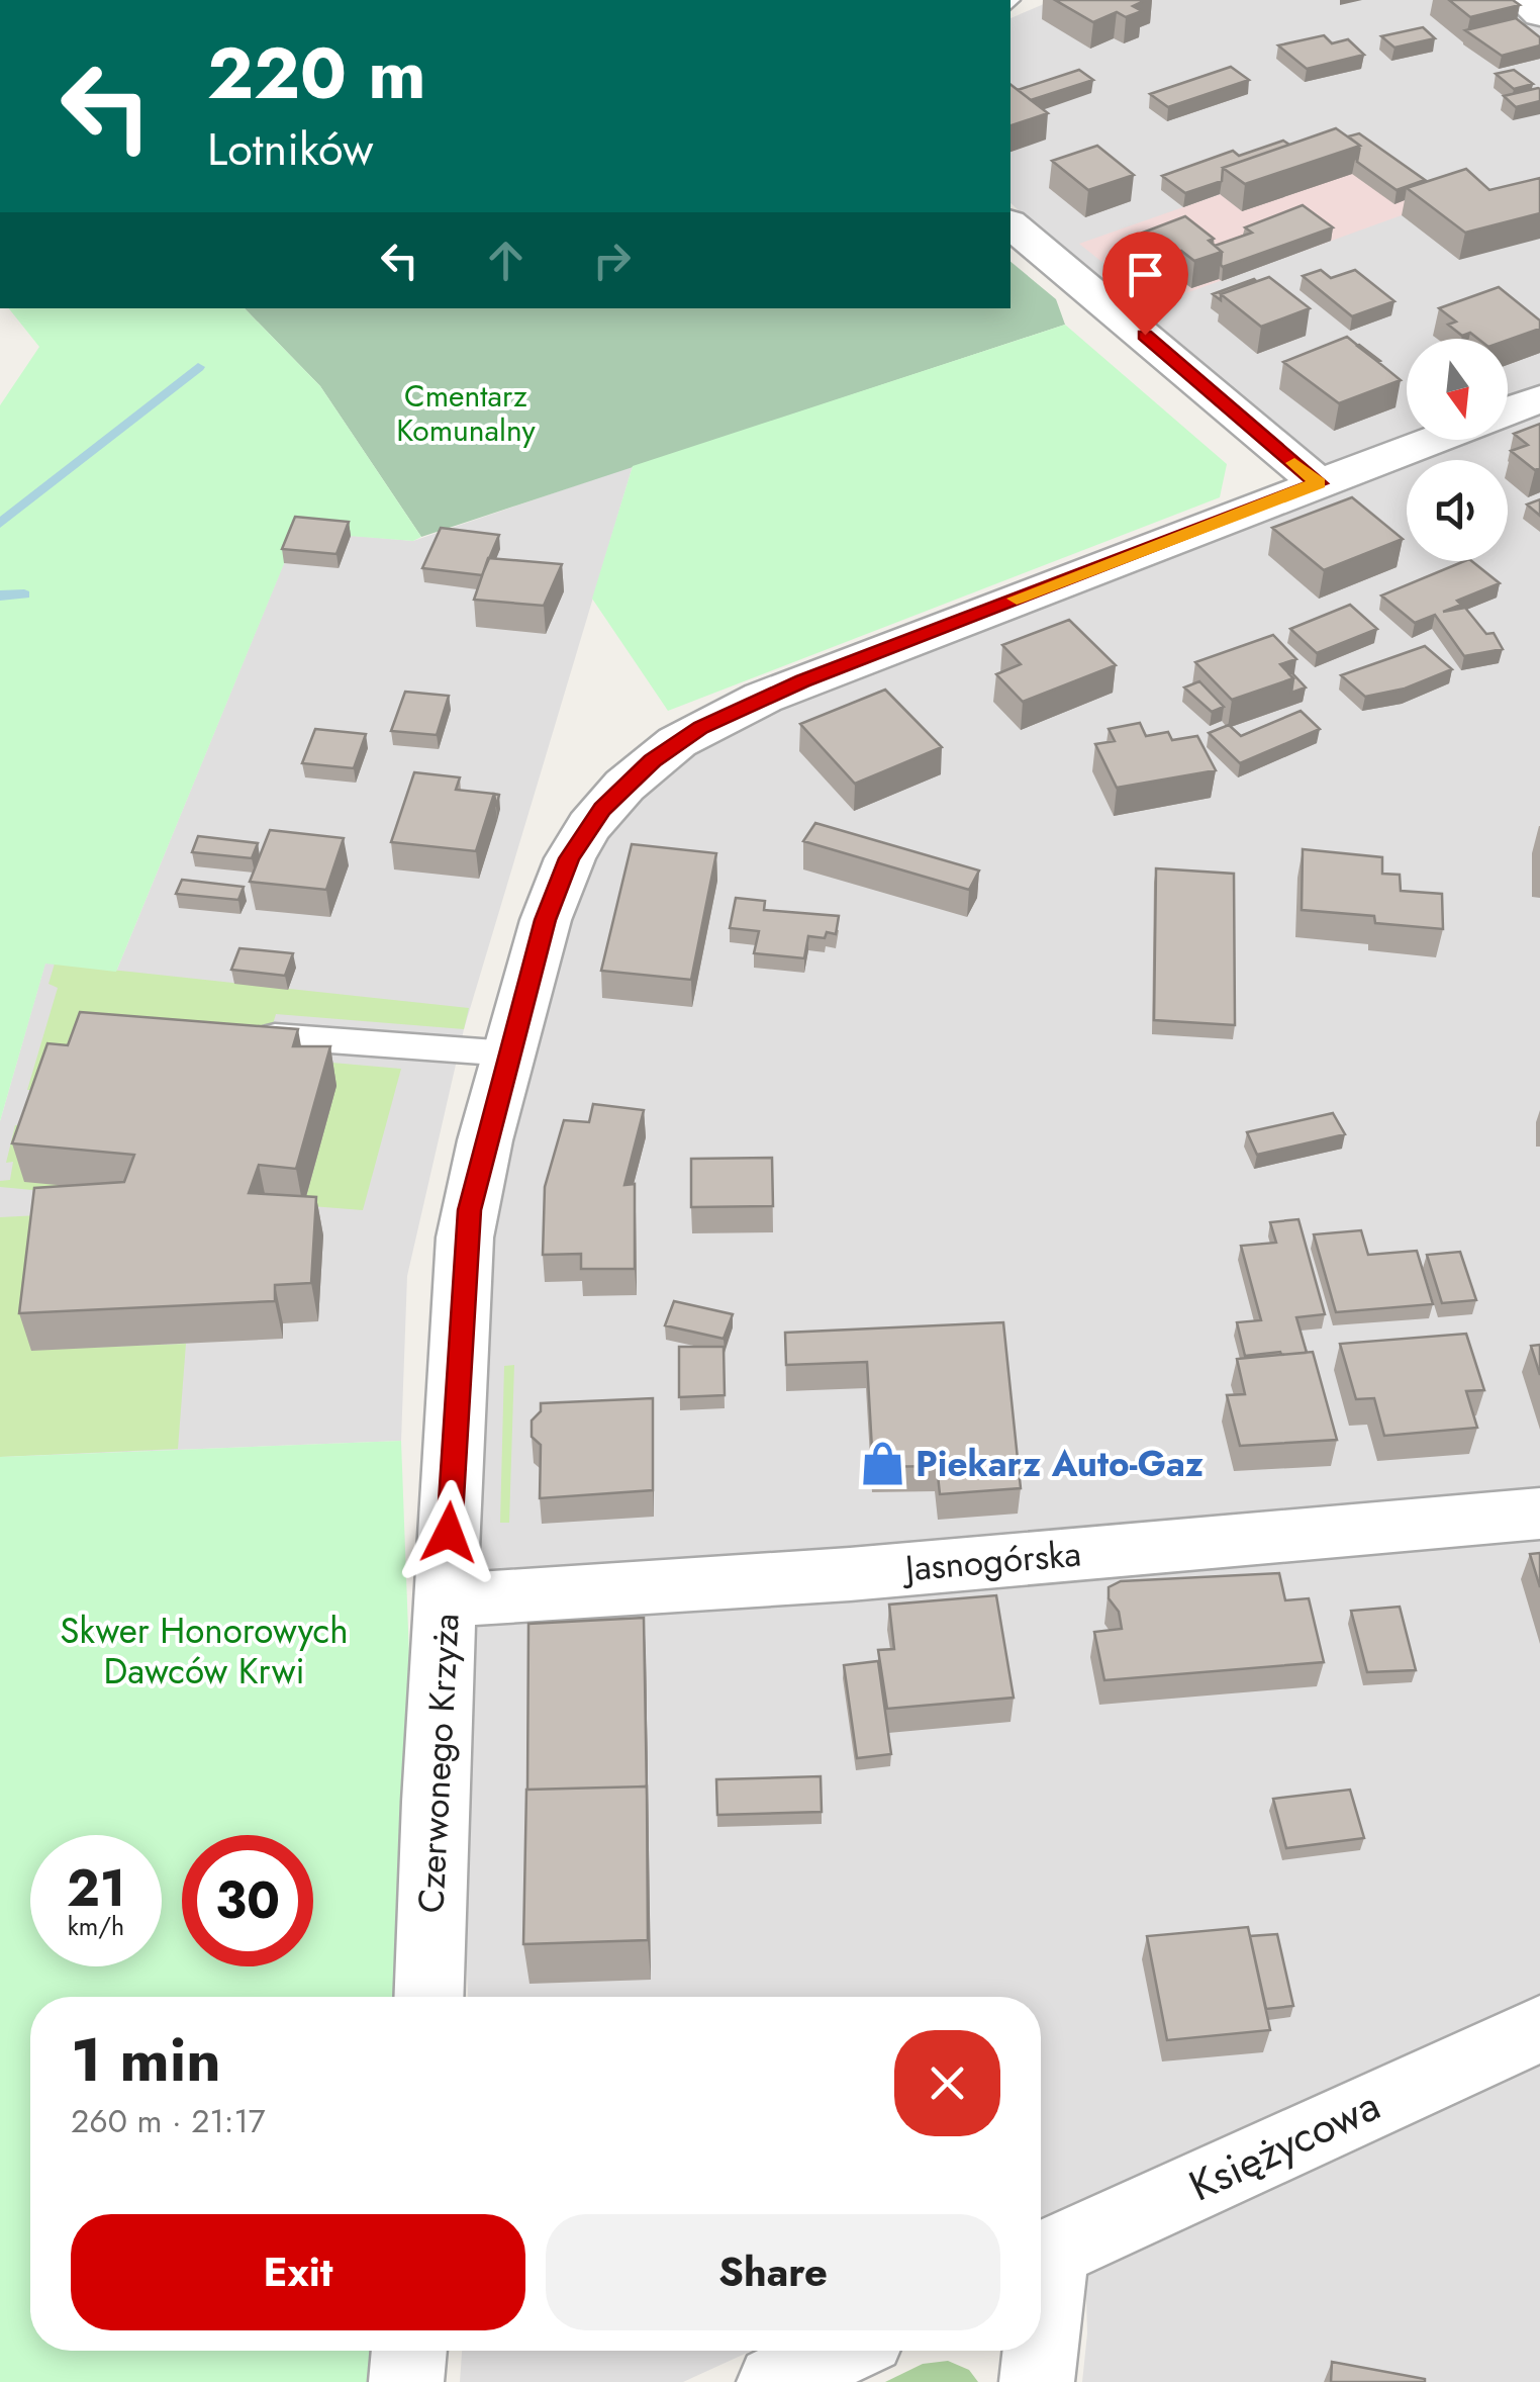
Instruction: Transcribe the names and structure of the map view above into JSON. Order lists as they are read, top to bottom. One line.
{"streets":{"street":["Jasnogórska","Czerwonego Krzyża","Księżycowa"]},"crossings":[["Jasnogórska","Czerwonego Krzyża"]],"parks":["Cmentarz Komunalny","Skwer Honorowych Dawców Krwi"],"places":{"shop":["Piekarz Auto-Gaz"]},"north":"bottom","page":{"turn":["220 m","Lotników"],"speed":"21 km/h","limit":"30","heading":["1 min","260 m · 21:17"],"buttons":["Exit","Share"]}}
